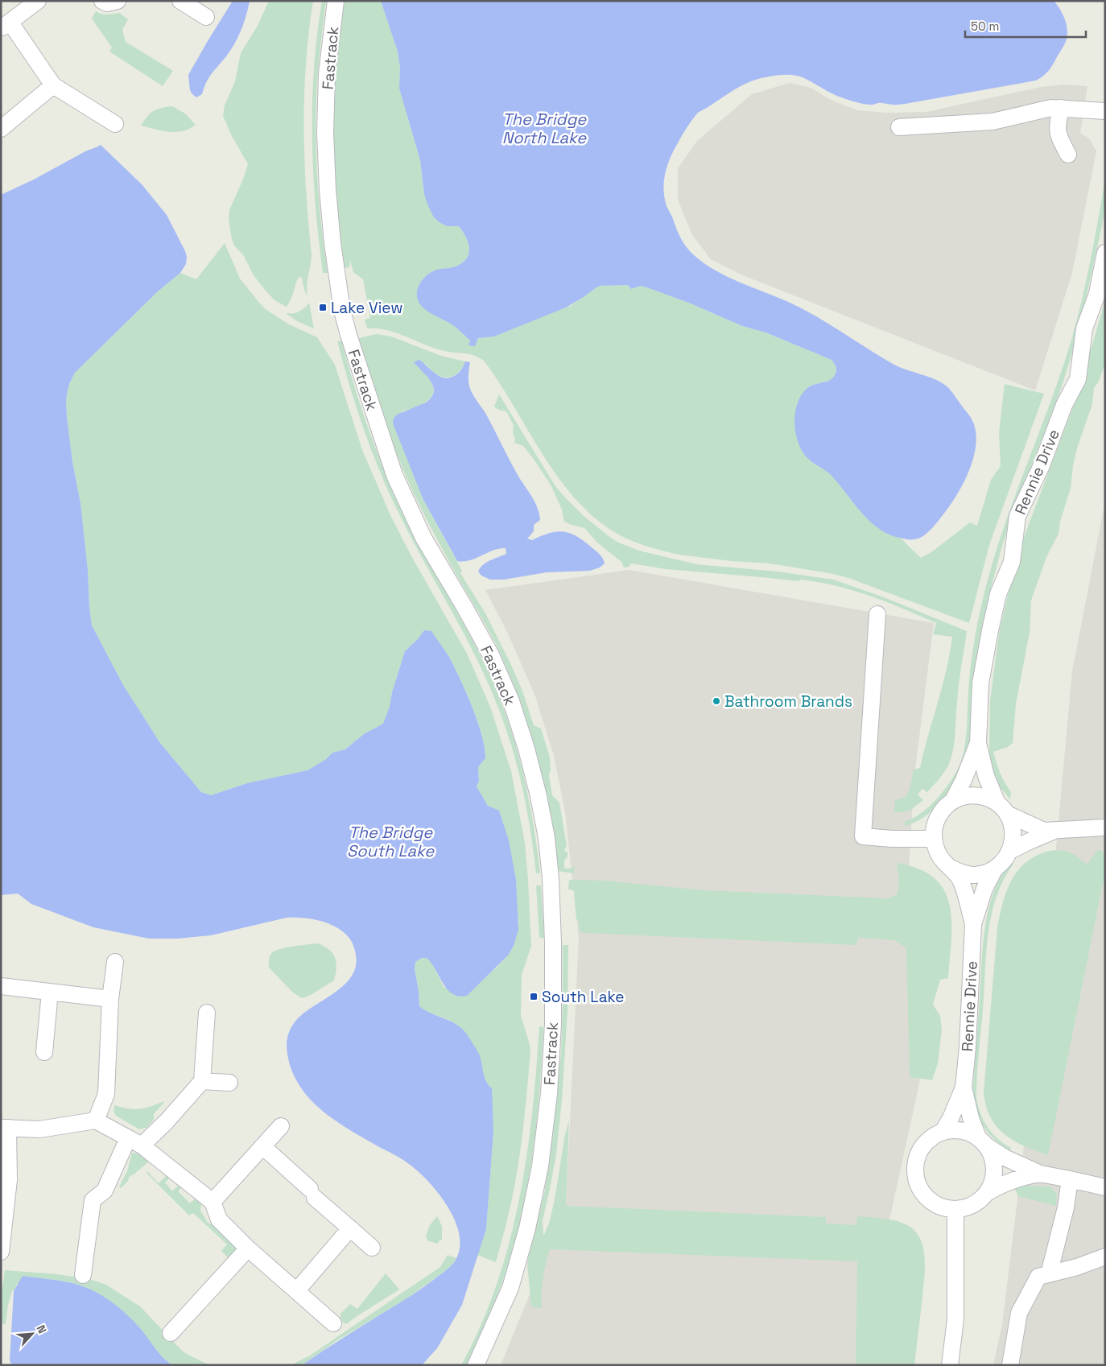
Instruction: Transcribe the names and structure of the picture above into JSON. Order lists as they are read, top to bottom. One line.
{"streets":{"street":["Fastrack","Rennie Drive"]},"water":["The Bridge North Lake","The Bridge South Lake"],"places":{"transit":["Lake View","South Lake"],"other":["Bathroom Brands"]},"scale_bar":"50 m","north":"top right"}
